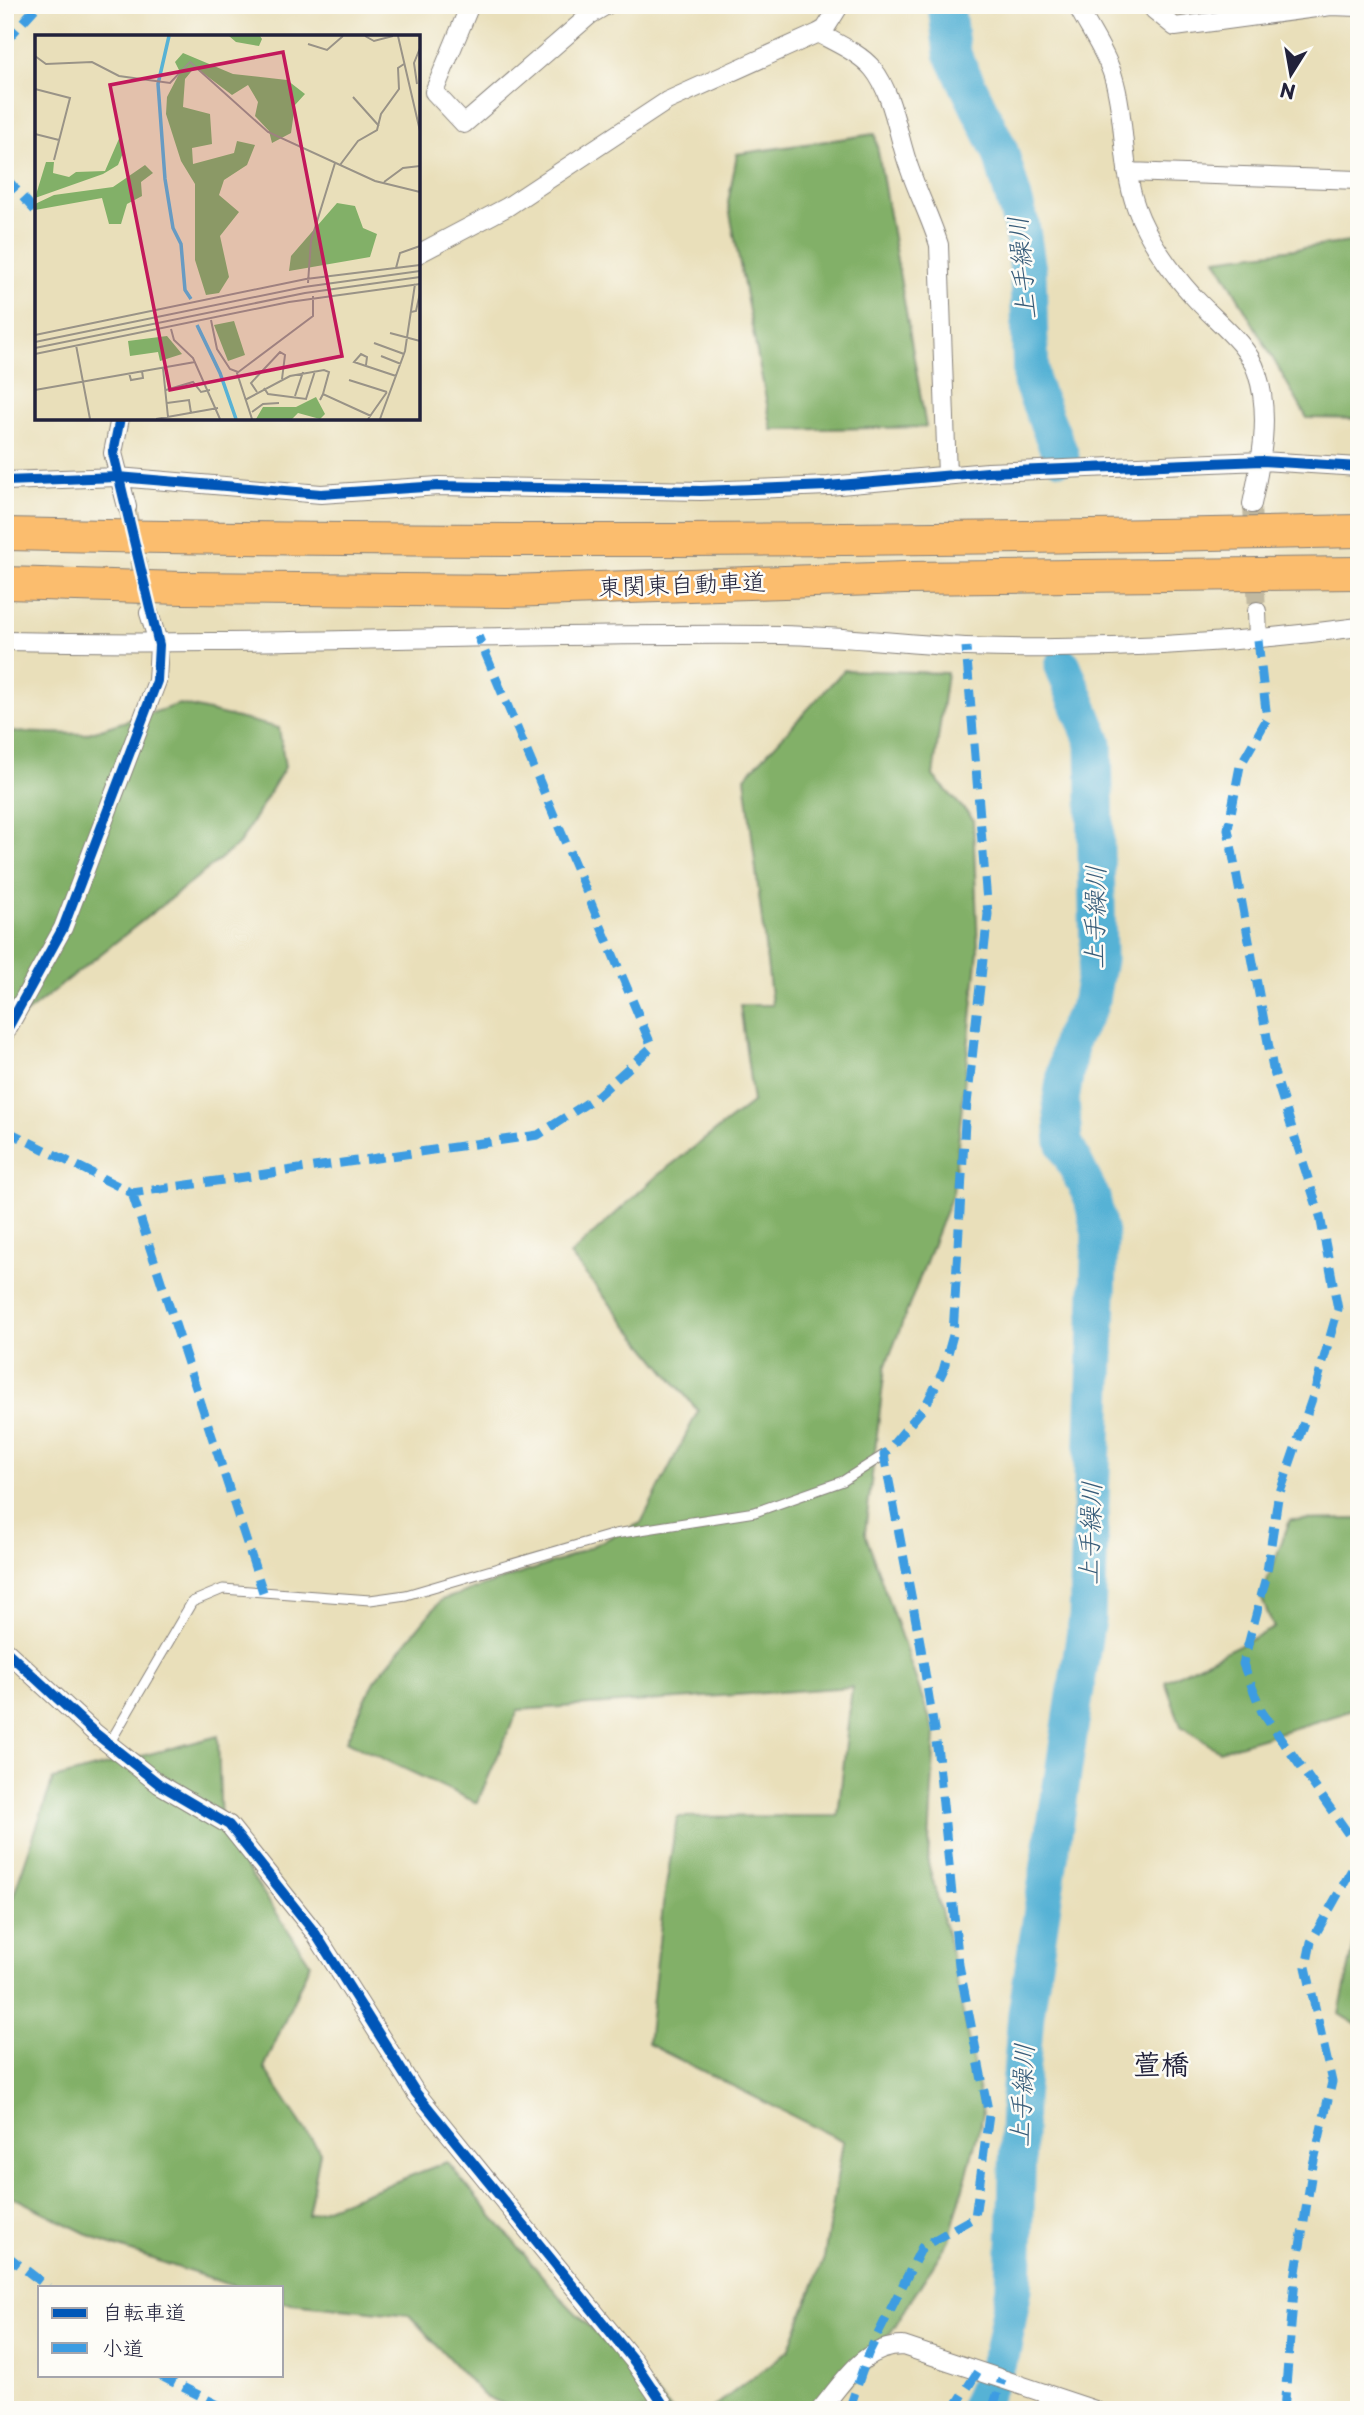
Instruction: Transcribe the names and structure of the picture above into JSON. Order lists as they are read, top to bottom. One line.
{"streets":{"highway":["東関東自動車道"]},"districts":["萱橋"],"water":["上手繰川"],"legend":["自転車道","小道"],"north":"bottom"}
